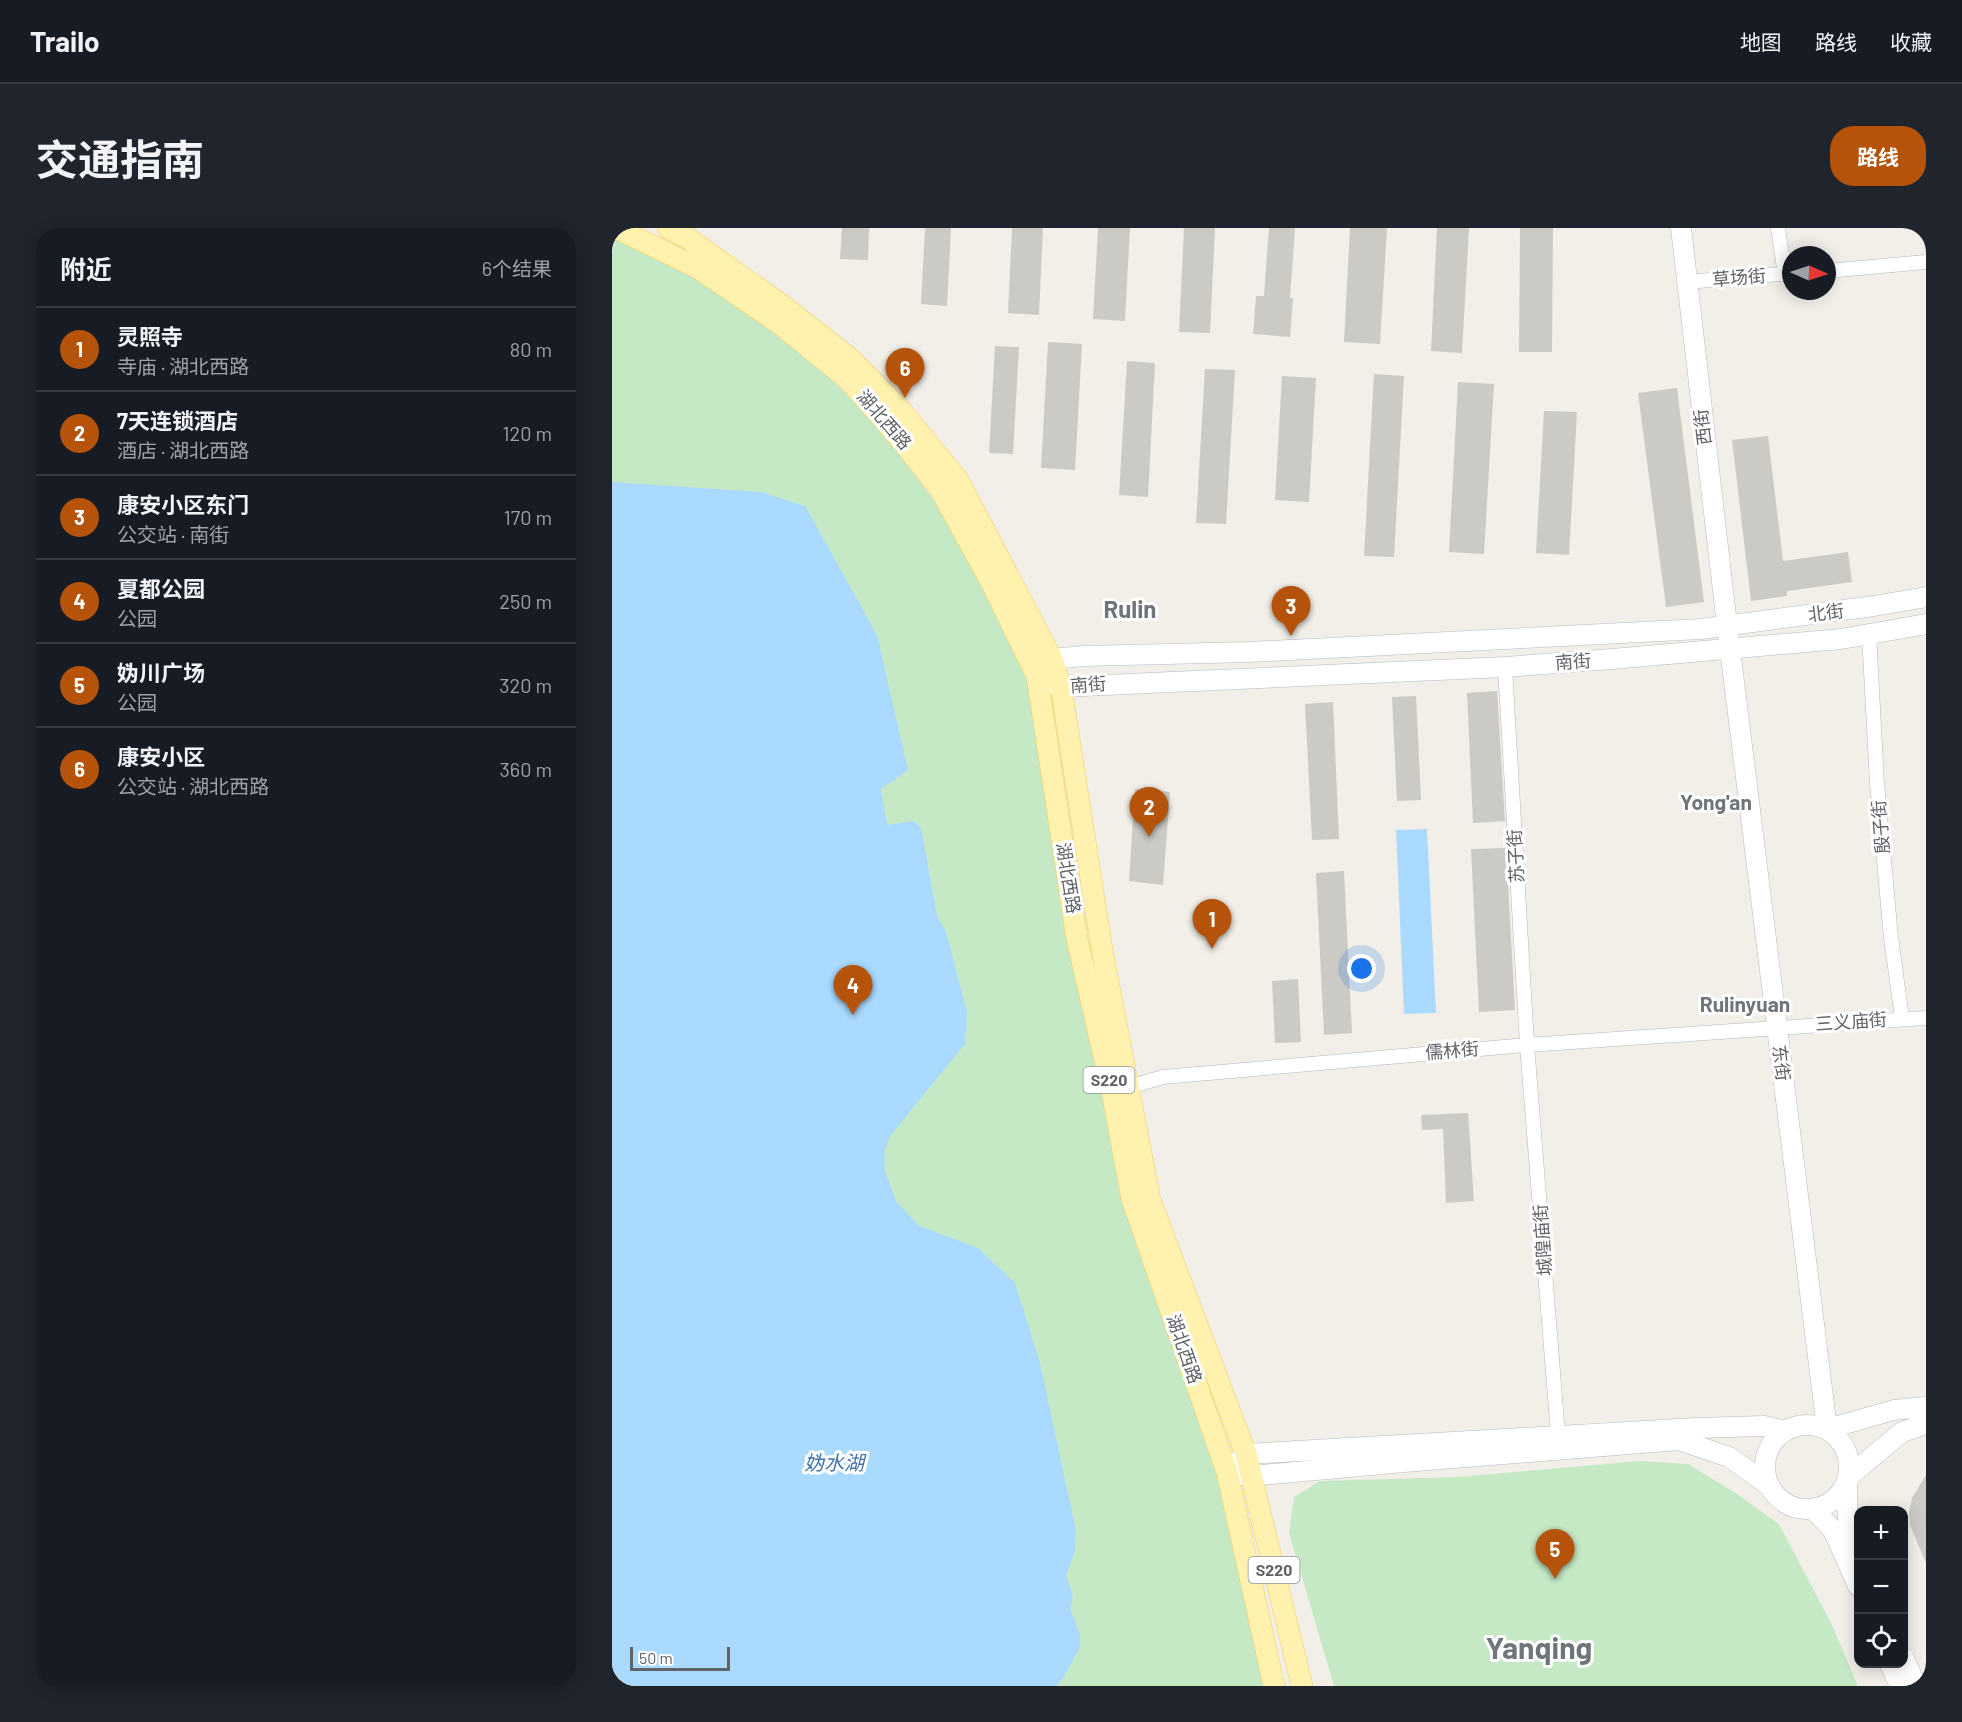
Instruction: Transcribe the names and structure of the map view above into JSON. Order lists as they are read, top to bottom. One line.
{"streets":{"main road":["湖北西路","S220"],"street":["草场街","西街","北街","南街","殷子街","苏子街","三义庙街","儒林街","东街","城隍庙街"]},"crossings":[["草场街","西街"],["湖北西路","南街"],["湖北西路","儒林街"],["西街","北街"],["西街","南街"],["西街","东街"],["北街","南街"],["北街","殷子街"],["北街","东街"],["南街","苏子街"],["南街","东街"],["殷子街","三义庙街"],["苏子街","儒林街"],["苏子街","城隍庙街"],["三义庙街","儒林街"],["三义庙街","东街"],["儒林街","东街"],["儒林街","城隍庙街"]],"districts":["Rulin","Yong'an","Rulinyuan","Yanqing"],"water":["妫水湖"],"scale_bar":"50 m","north":"right","page":{"header":"Trailo","nav":["地图","路线","收藏"],"title":"交通指南","buttons":"路线","heading":["附近","6个结果"],"list":[{"mark":"1","name":"灵照寺","note":"寺庙 · 湖北西路","value":"80 m"},{"mark":"2","name":"7天连锁酒店","note":"酒店 · 湖北西路","value":"120 m"},{"mark":"3","name":"康安小区东门","note":"公交站 · 南街","value":"170 m"},{"mark":"4","name":"夏都公园","note":"公园","value":"250 m"},{"mark":"5","name":"妫川广场","note":"公园","value":"320 m"},{"mark":"6","name":"康安小区","note":"公交站 · 湖北西路","value":"360 m"}],"pins":["6","3","2","1","4","5"],"map_buttons":["+","−"],"scale":"50 m"}}
